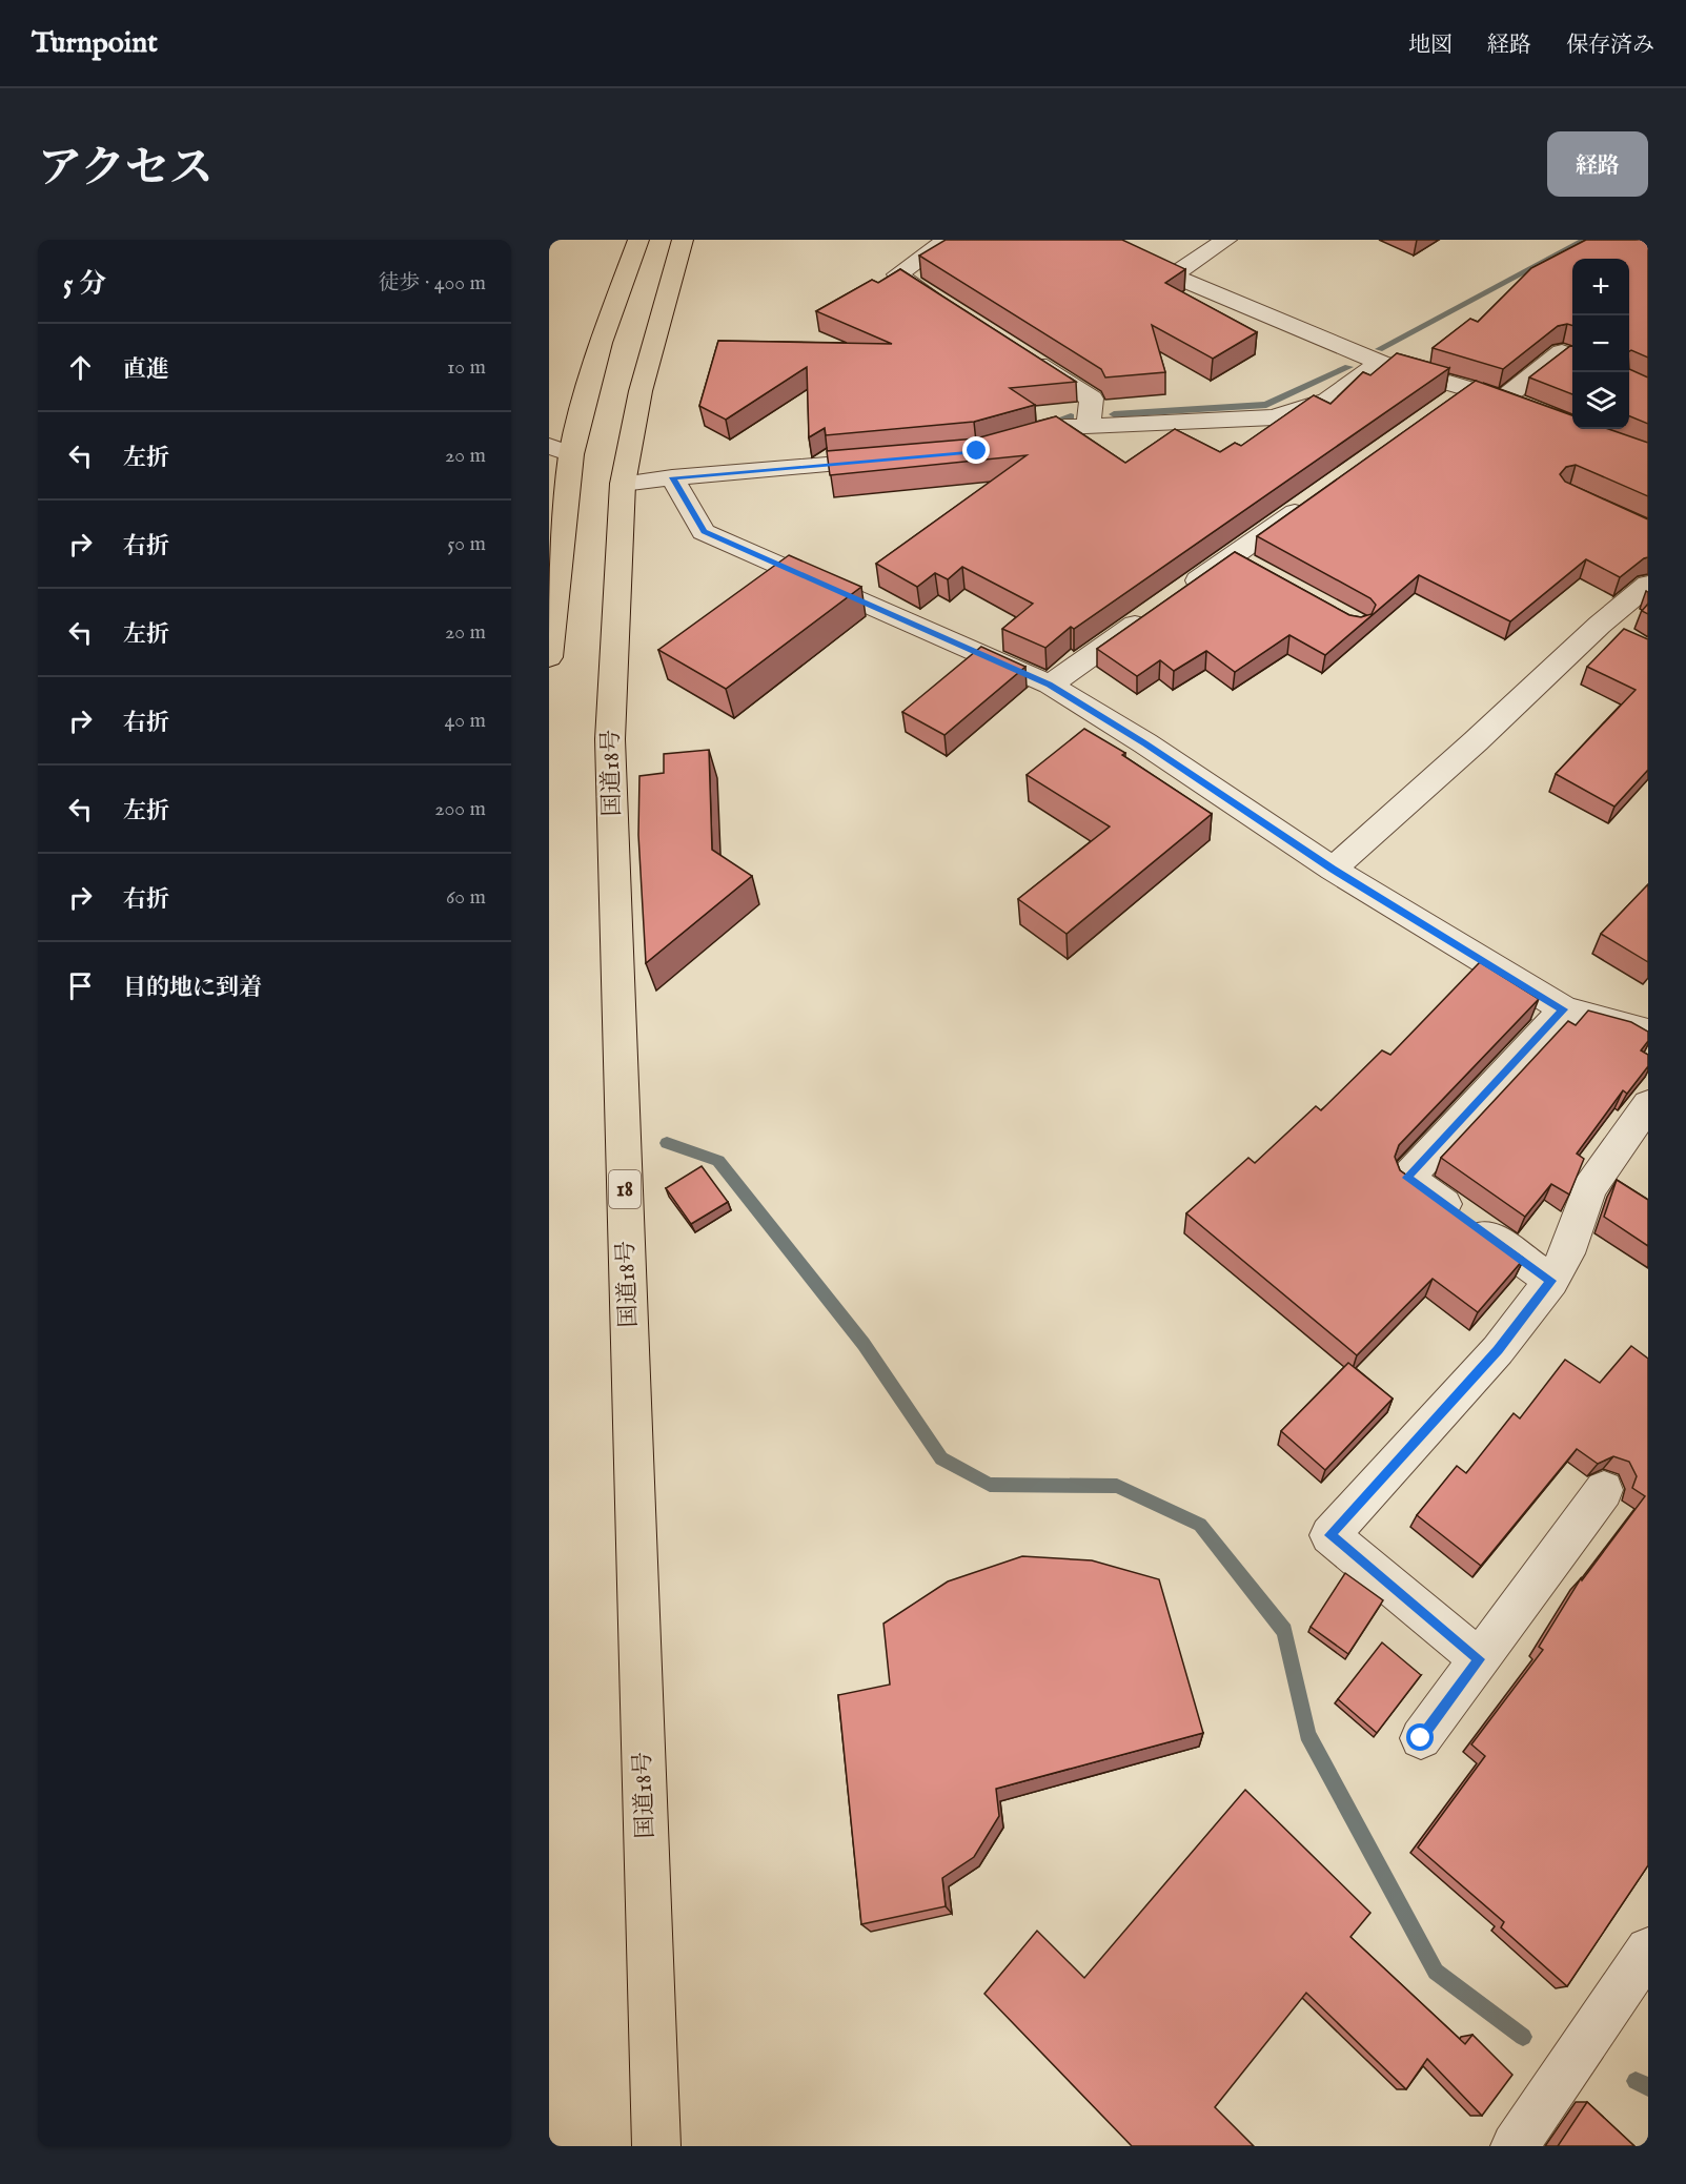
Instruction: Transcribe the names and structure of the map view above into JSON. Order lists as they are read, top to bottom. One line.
{"streets":{"highway":["国道18号","18"]},"page":{"header":"Turnpoint","nav":["地図","経路","保存済み"],"title":"アクセス","buttons":"経路","heading":["5 分","徒歩 · 400 m"],"map_buttons":["+","−"],"list":[["直進","10 m"],["左折","20 m"],["右折","50 m"],["左折","20 m"],["右折","40 m"],["左折","200 m"],["右折","60 m"],"目的地に到着"]}}
